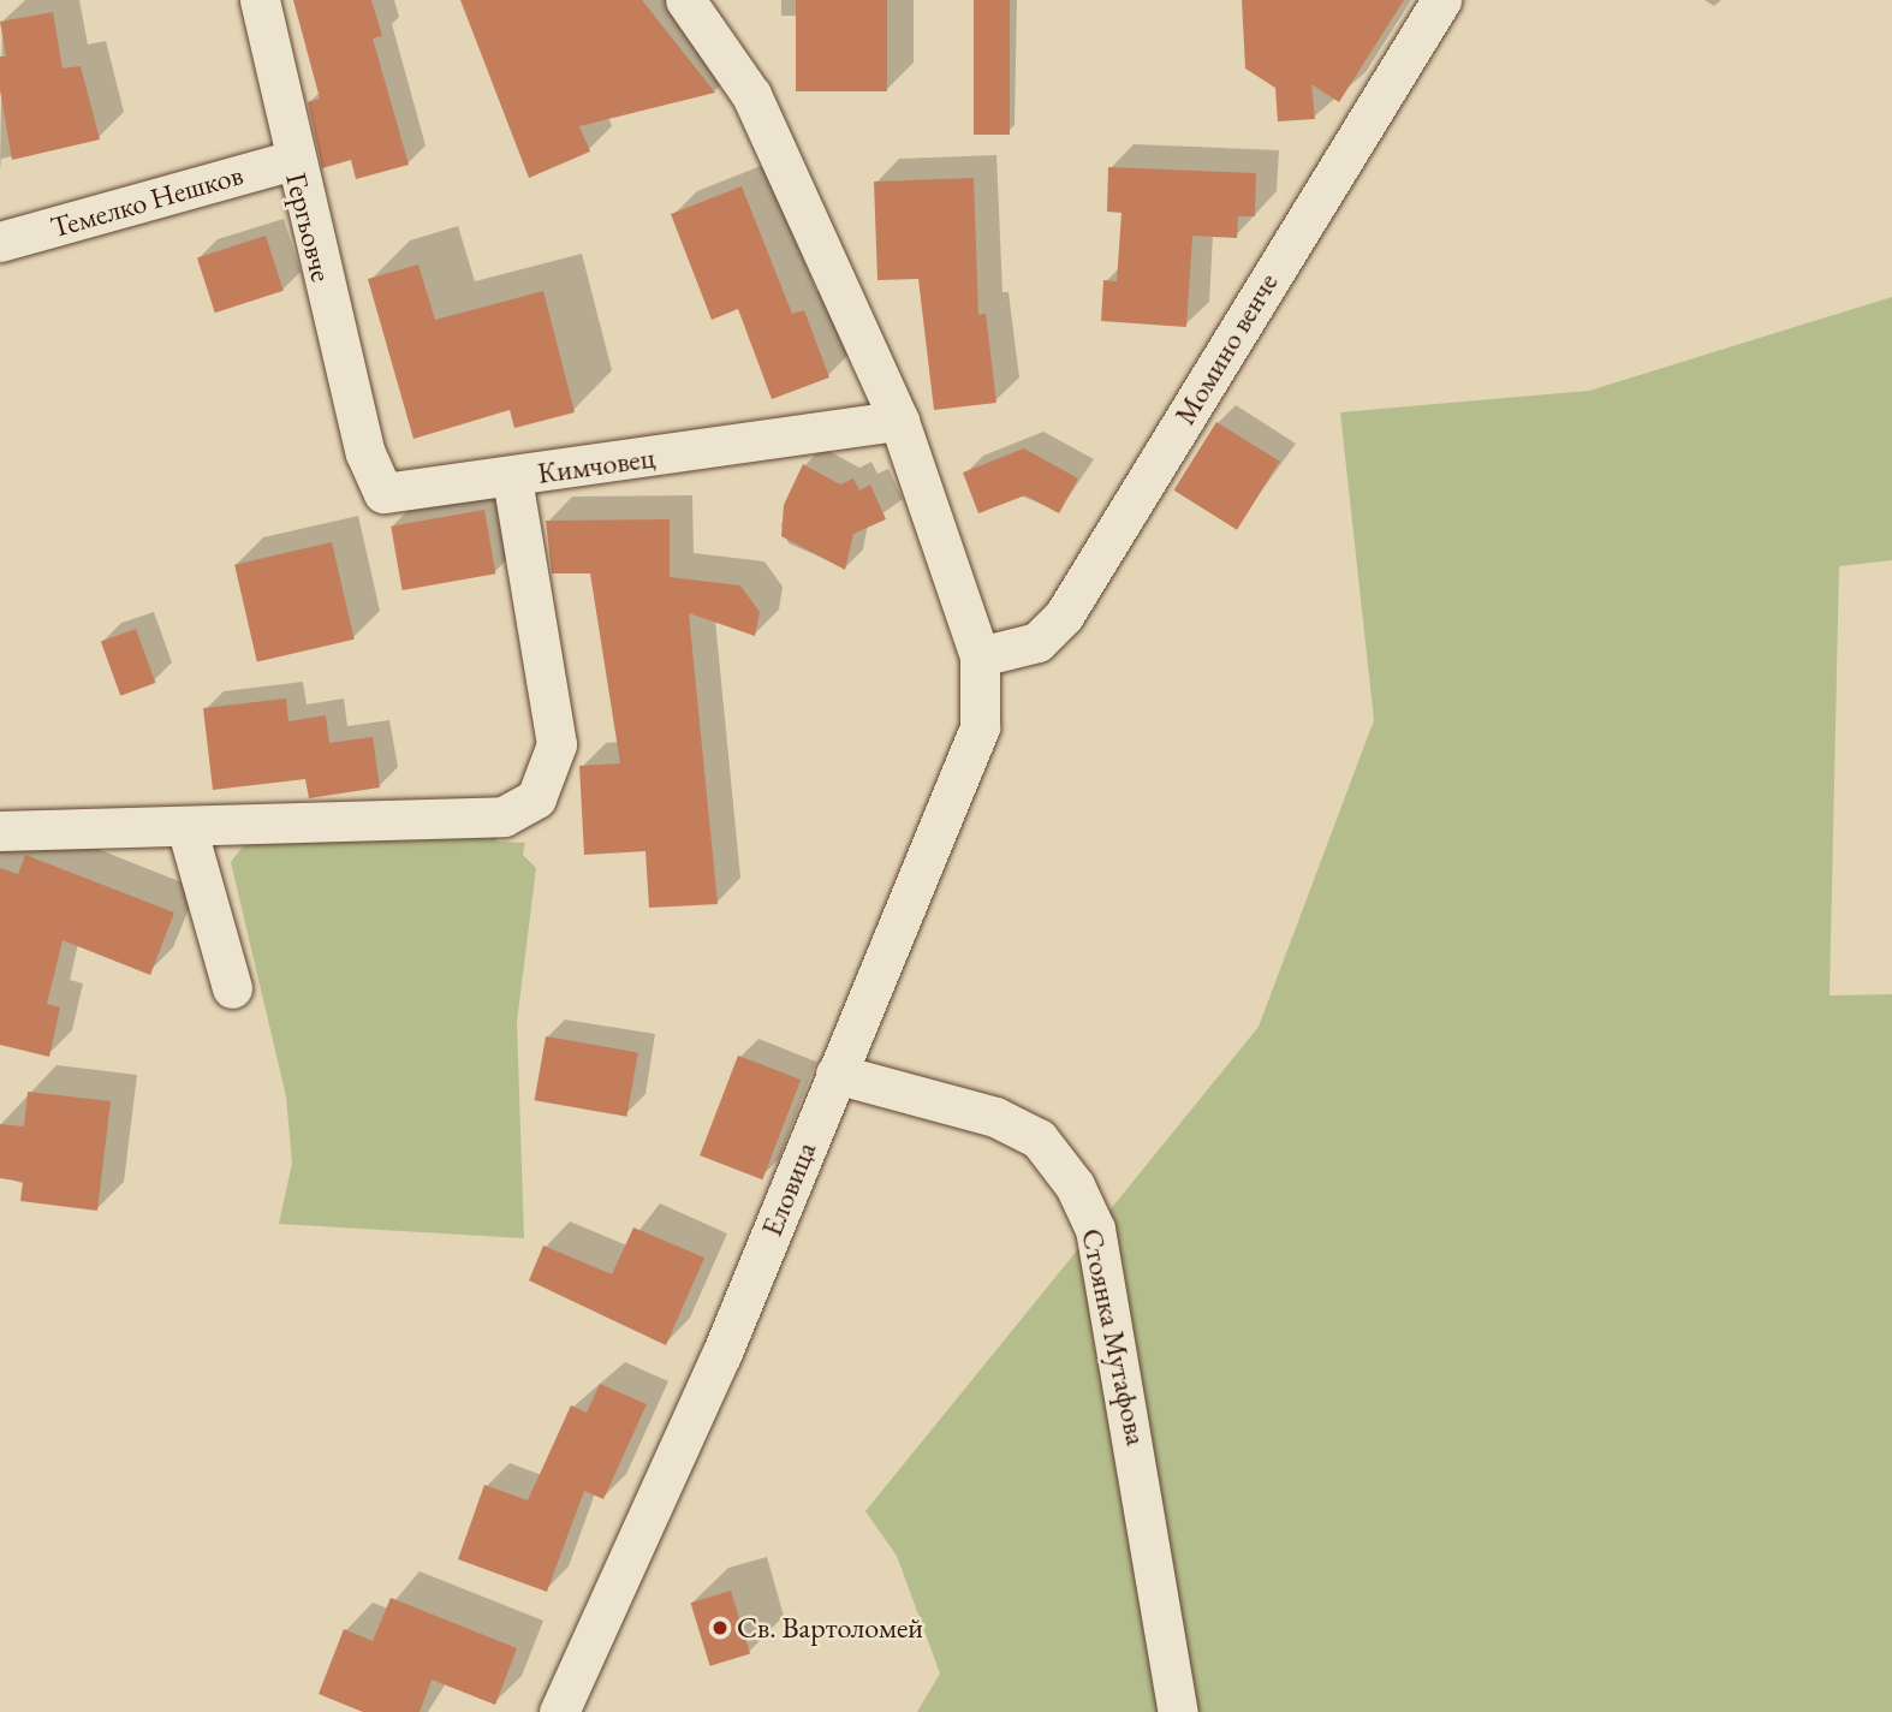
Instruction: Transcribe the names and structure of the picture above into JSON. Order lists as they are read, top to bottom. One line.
{"streets":{"street":["Темелко Нешков","Гергьовче","Момино венче","Кимчовец","Еловица","Стоянка Мутафова"]},"crossings":[["Темелко Нешков","Гергьовче"],["Гергьовче","Кимчовец"],["Момино венче","Еловица"],["Кимчовец","Еловица"],["Еловица","Стоянка Мутафова"]],"places":["Св. Вартоломей"]}
